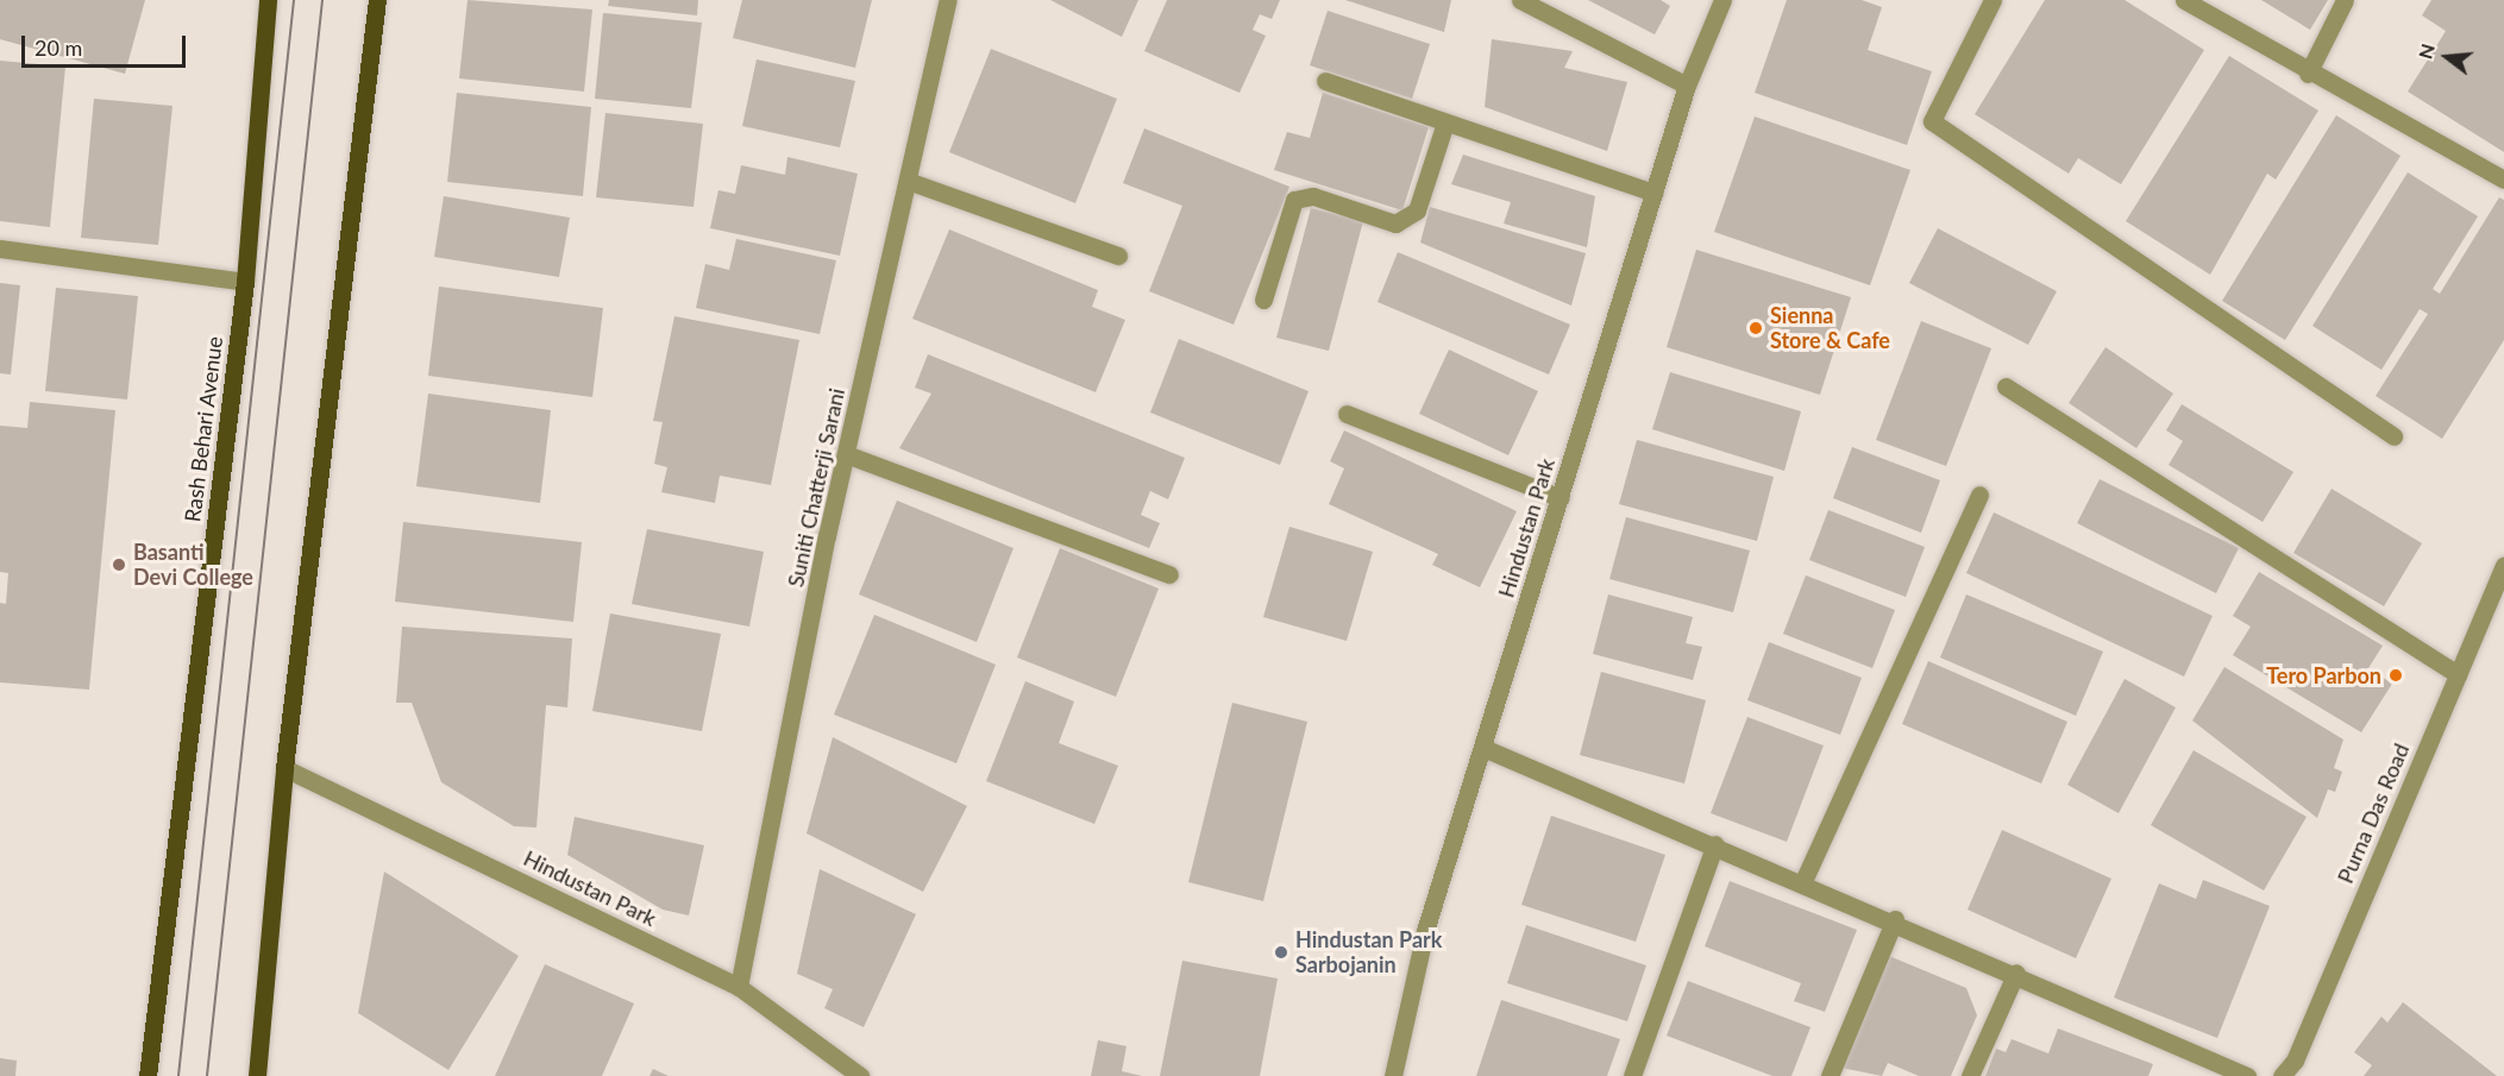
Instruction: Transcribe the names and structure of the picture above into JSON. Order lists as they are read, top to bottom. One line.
{"streets":{"main road":["Rash Behari Avenue"],"street":["Suniti Chatterji Sarani","Hindustan Park","Purna Das Road"]},"crossings":[["Suniti Chatterji Sarani","Hindustan Park"]],"places":["Sienna Store & Cafe","Basanti Devi College","Tero Parbon","Hindustan Park Sarbojanin"],"scale_bar":"20 m","north":"left"}
